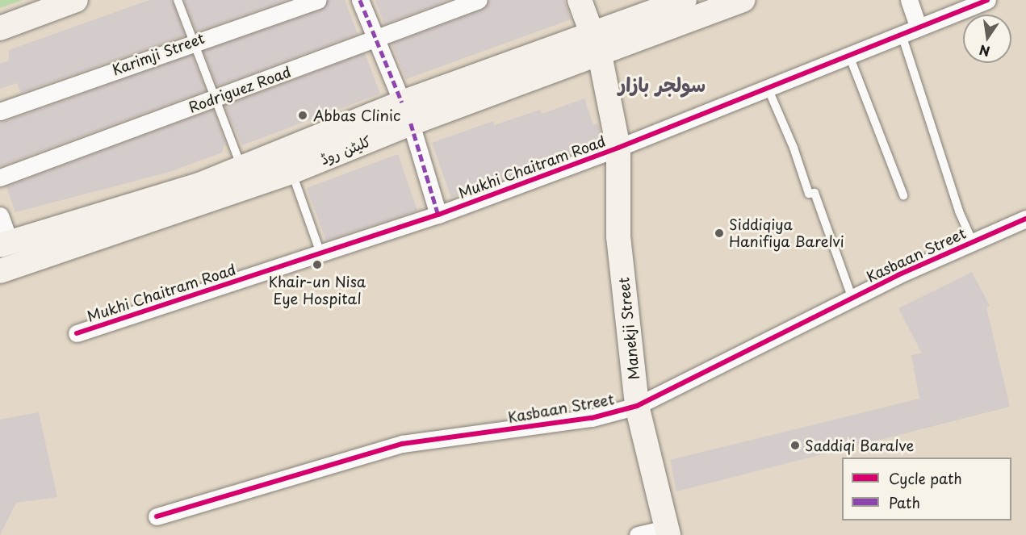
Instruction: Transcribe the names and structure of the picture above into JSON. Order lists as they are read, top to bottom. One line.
{"streets":{"main road":["کلیٹن روڈ","Manekji Street"],"street":["Karimji Street","Rodriguez Road","Mukhi Chaitram Road","Kasbaan Street"]},"crossings":[["کلیٹن روڈ","Manekji Street"],["Mukhi Chaitram Road","Manekji Street"],["Kasbaan Street","Manekji Street"]],"districts":["سولجر بازار"],"places":["Abbas Clinic","Siddiqiya Hanifiya Barelvi","Khair-un Nisa Eye Hospital","Saddiqi Baralve"],"legend":["Cycle path","Path"],"north":"bottom"}
